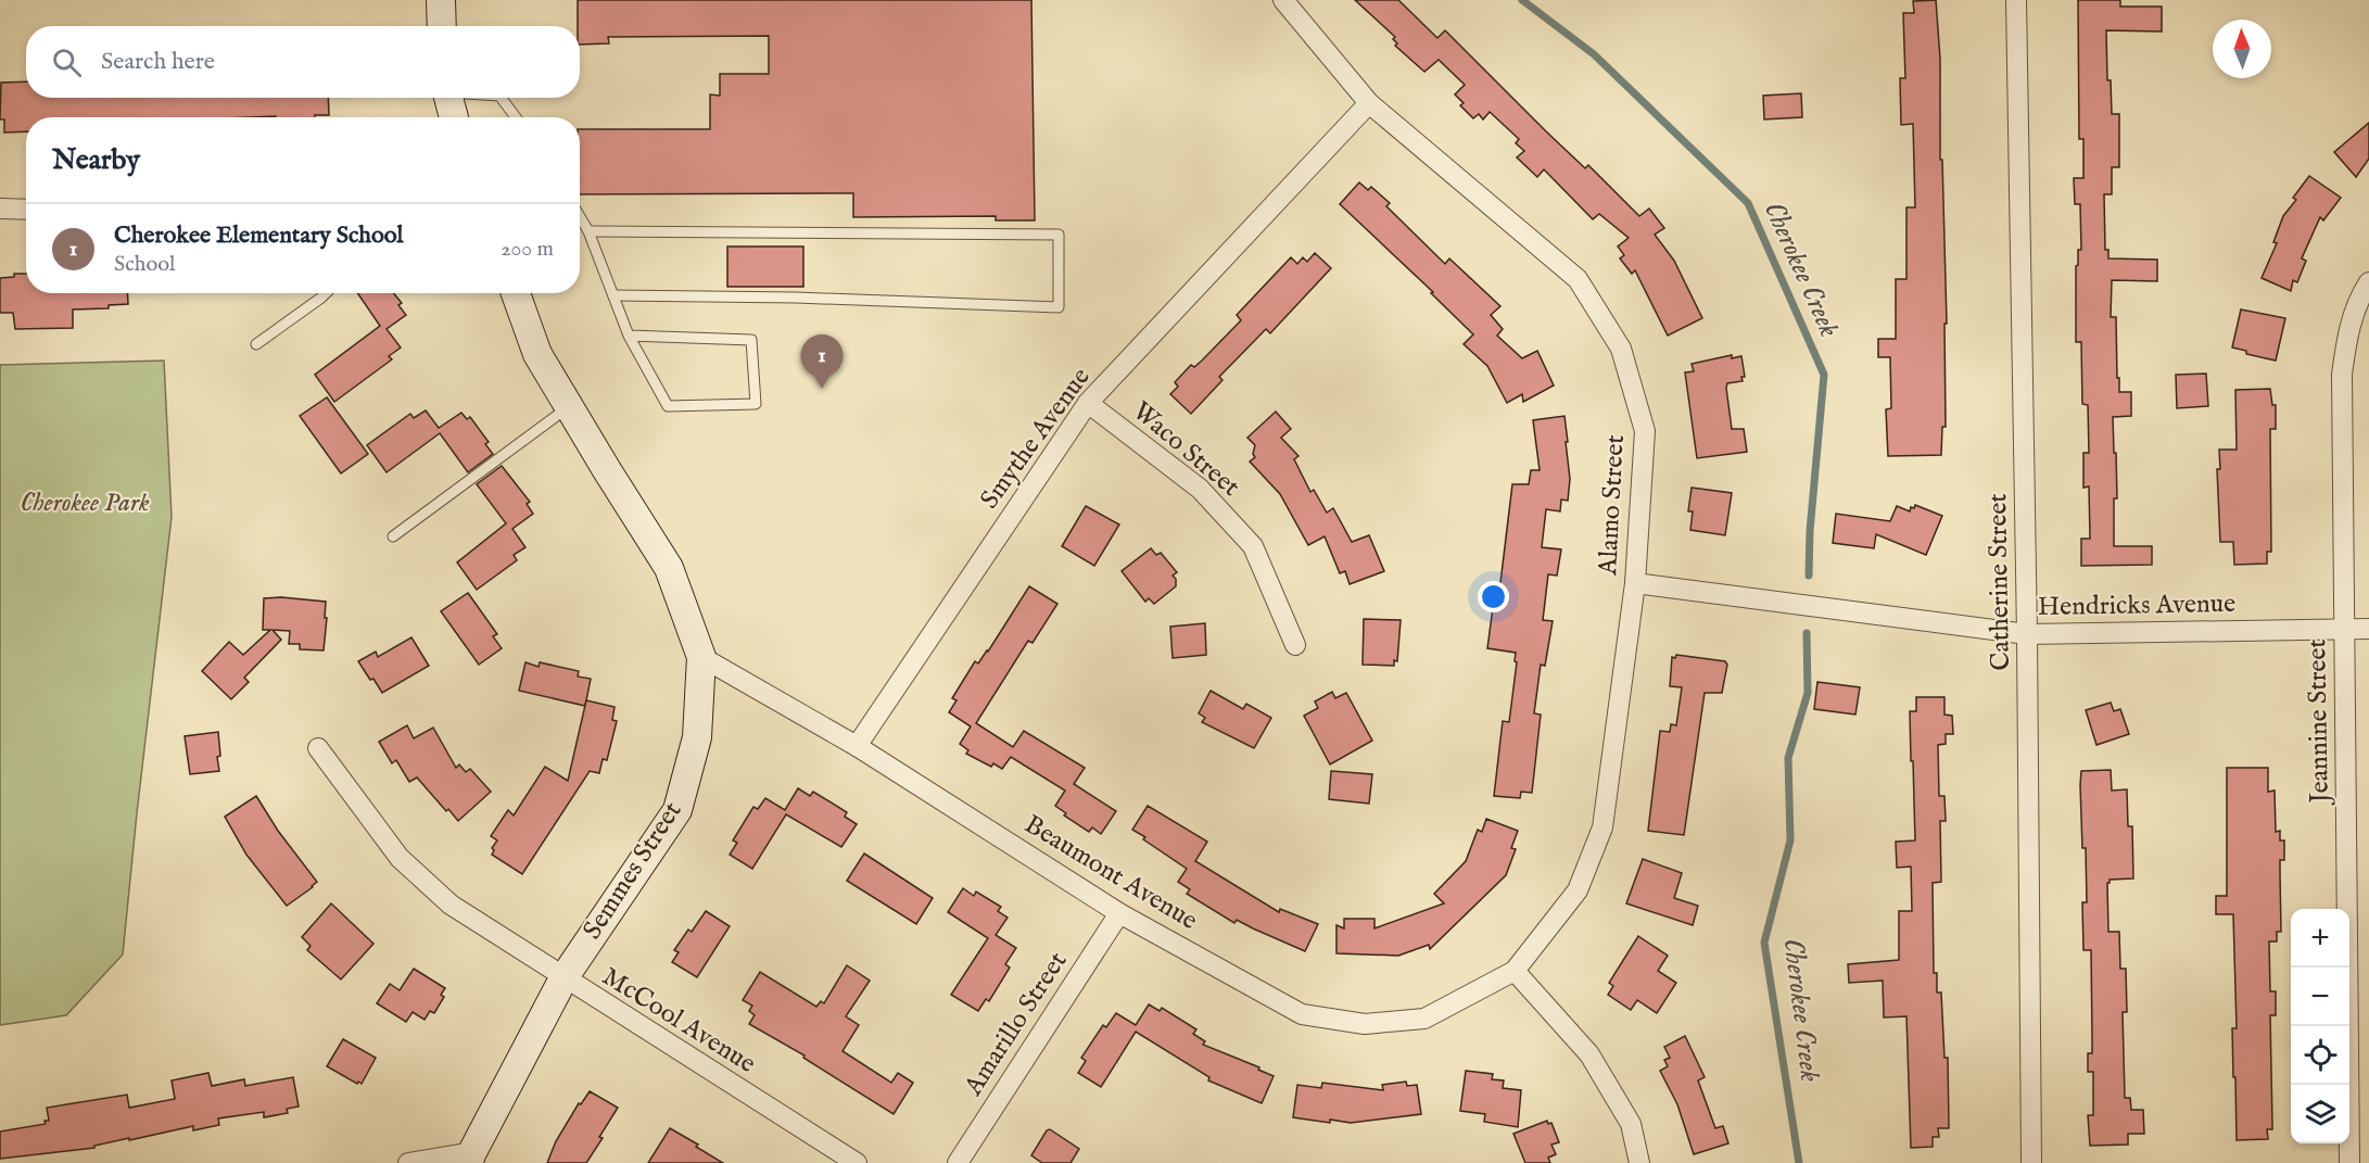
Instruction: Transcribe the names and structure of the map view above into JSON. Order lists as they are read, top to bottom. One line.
{"streets":{"main road":["Semmes Street"],"street":["Smythe Avenue","Waco Street","Alamo Street","Catherine Street","Hendricks Avenue","Jeannine Street","Beaumont Avenue","McCool Avenue","Amarillo Street"]},"crossings":[["Smythe Avenue","Waco Street"],["Smythe Avenue","Alamo Street"],["Smythe Avenue","Beaumont Avenue"],["Alamo Street","Hendricks Avenue"],["Alamo Street","Beaumont Avenue"],["Catherine Street","Hendricks Avenue"],["Hendricks Avenue","Jeannine Street"],["Semmes Street","Beaumont Avenue"],["Semmes Street","McCool Avenue"],["Beaumont Avenue","Amarillo Street"]],"water":["Cherokee Creek"],"parks":["Cherokee Park"],"north":"top","page":{"search":"Search here","heading":"Nearby","list":[{"mark":"1","name":"Cherokee Elementary School","note":"School","value":"200 m"}],"pins":"1","map_buttons":["+","−"]}}
